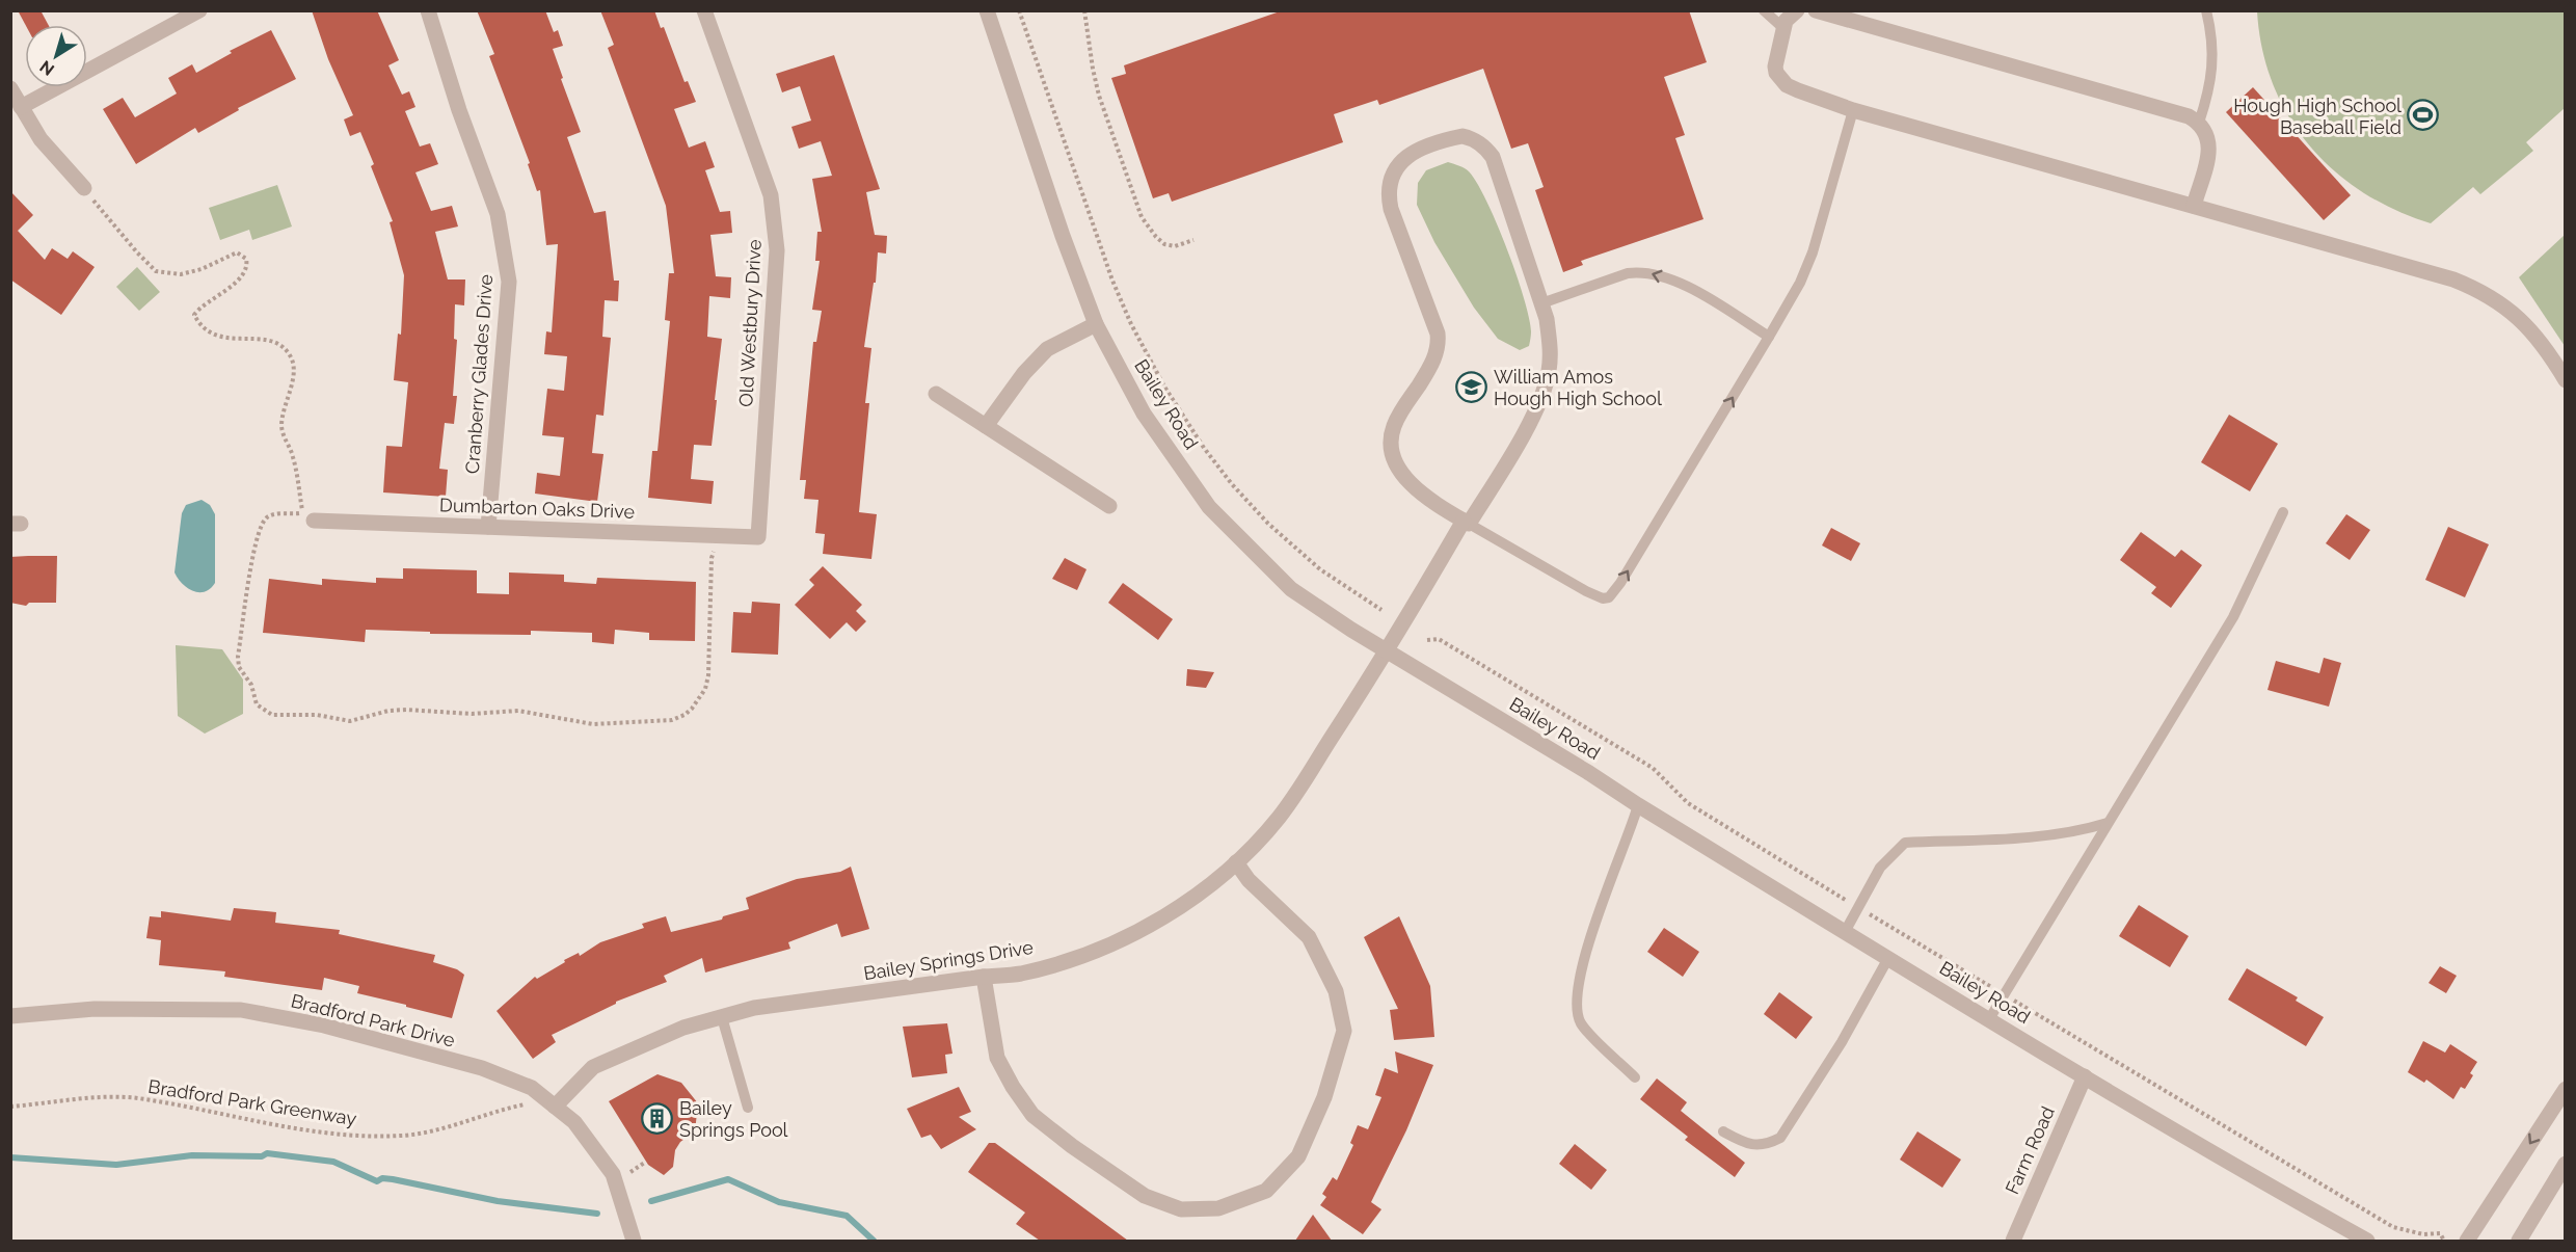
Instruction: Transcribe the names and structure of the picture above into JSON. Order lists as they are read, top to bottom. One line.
{"streets":{"street":["Old Westbury Drive","Cranberry Glades Drive","Bailey Road","Dumbarton Oaks Drive","Bailey Springs Drive","Bradford Park Drive","Farm Road"],"path":["Bradford Park Greenway"]},"crossings":[["Old Westbury Drive","Dumbarton Oaks Drive"],["Cranberry Glades Drive","Dumbarton Oaks Drive"],["Bailey Road","Bailey Springs Drive"],["Bailey Road","Farm Road"],["Bailey Springs Drive","Bradford Park Drive"],["Bradford Park Drive","Bradford Park Greenway"]],"places":{"sports":["Hough High School Baseball Field"],"school or university":["William Amos Hough High School"],"building":["Bailey Springs Pool"]},"north":"bottom left"}
